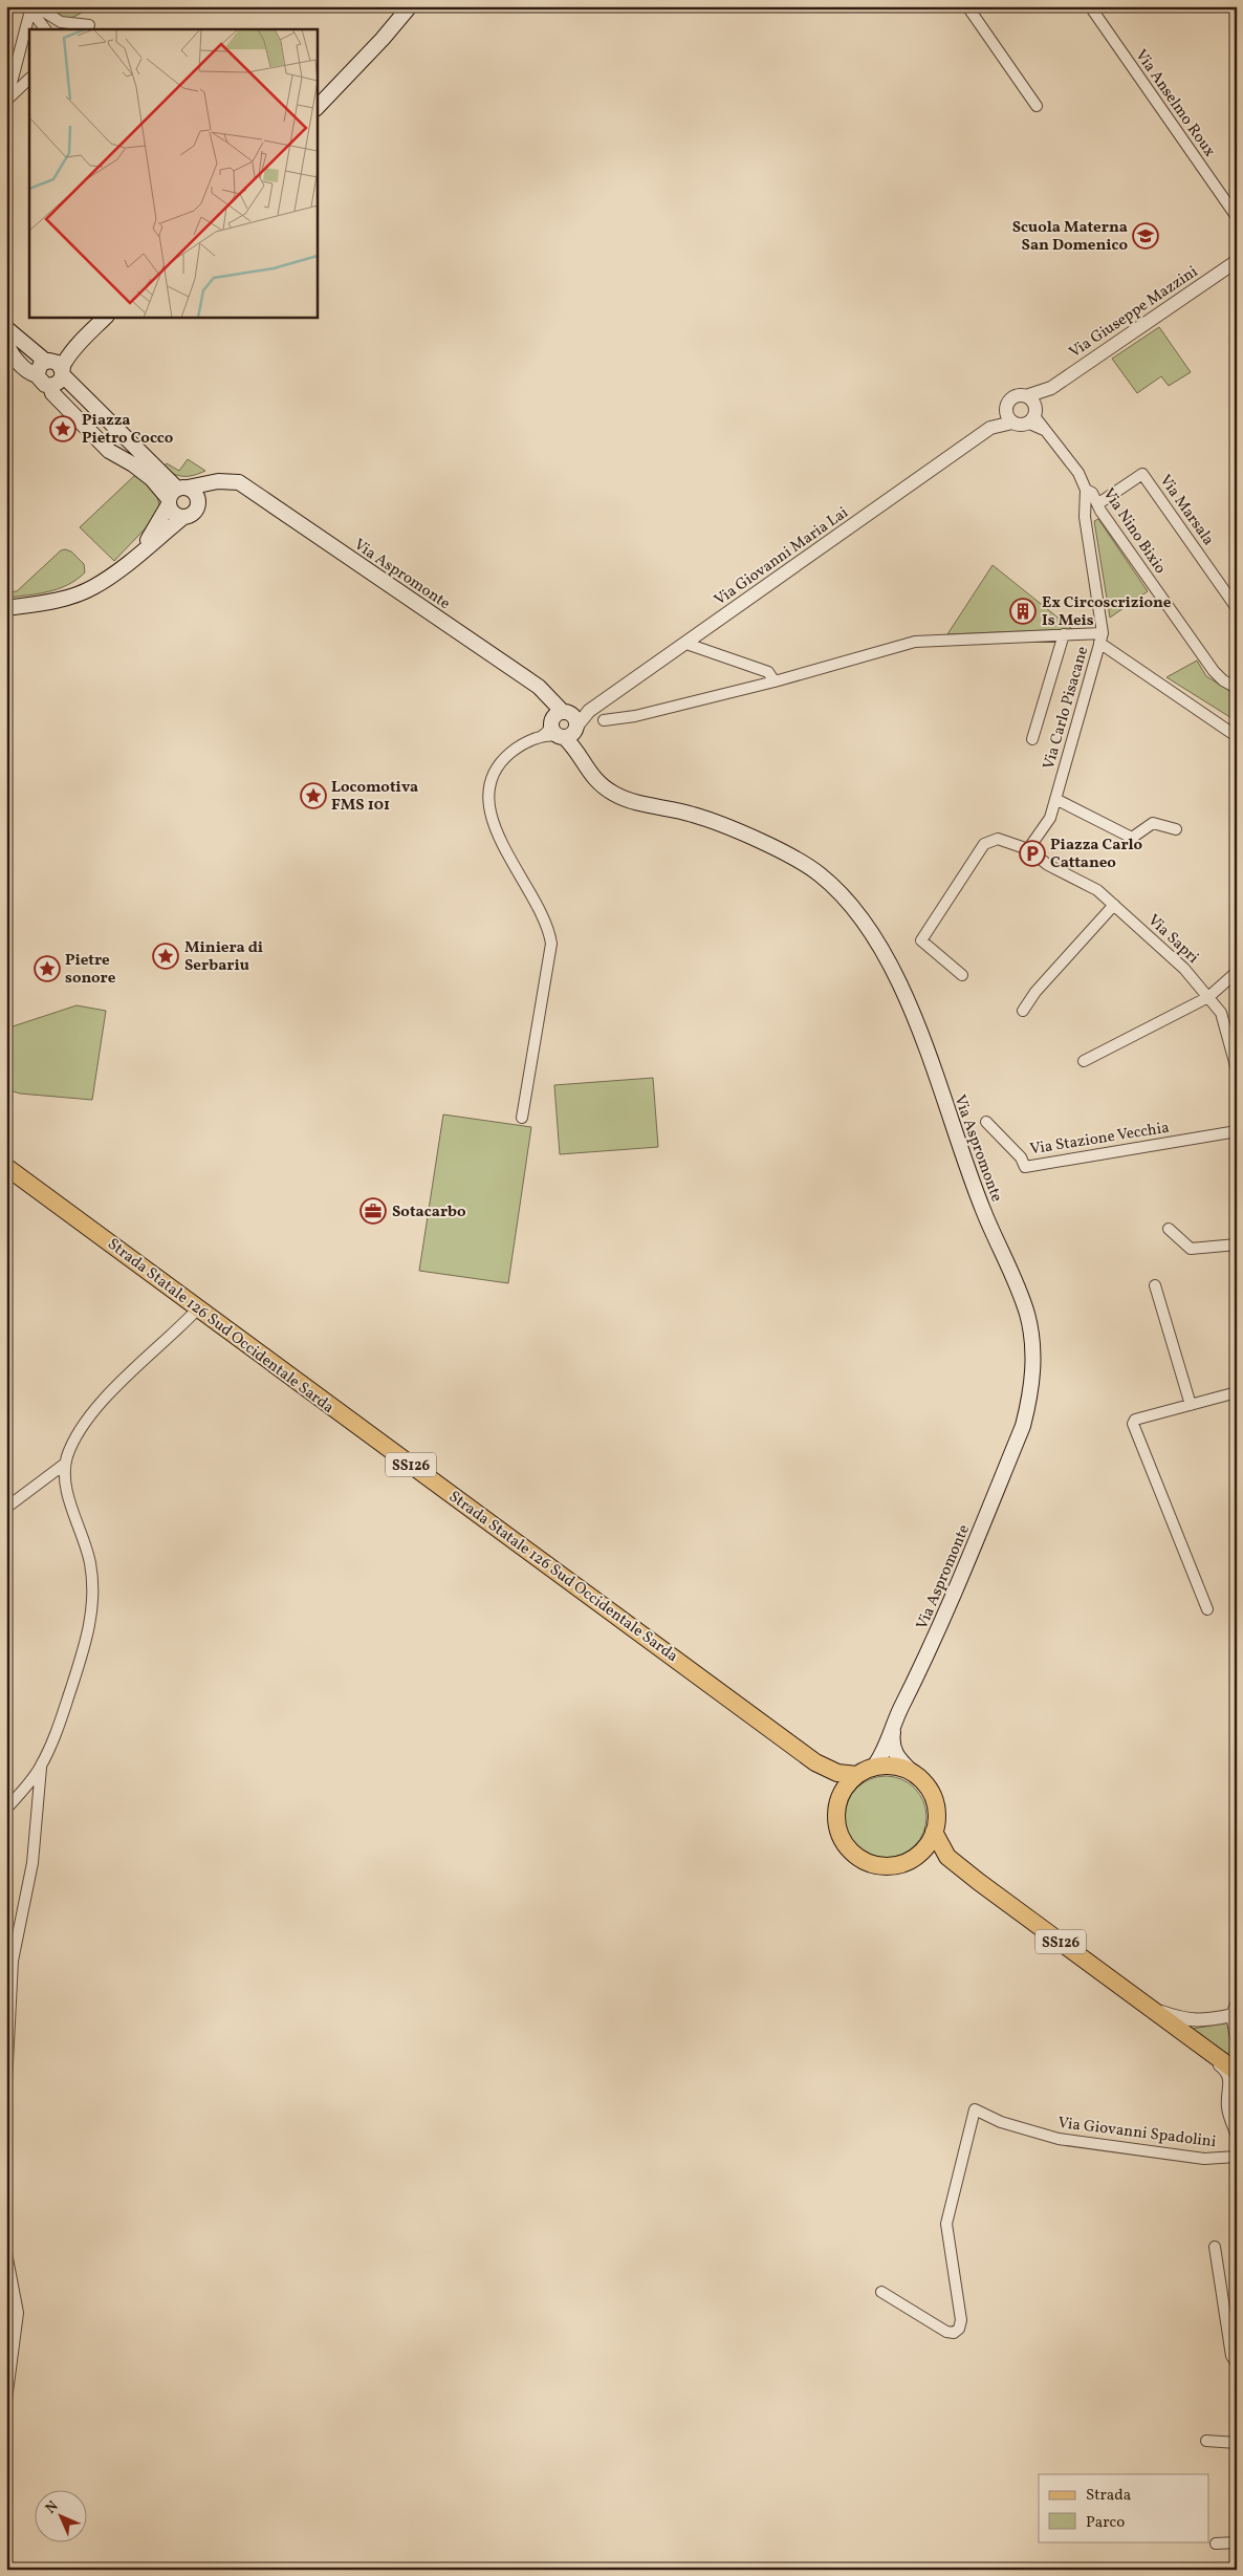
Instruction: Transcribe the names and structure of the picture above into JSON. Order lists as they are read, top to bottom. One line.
{"streets":{"main road":["Via Aspromonte","Strada Statale 126 Sud Occidentale Sarda","SS126"],"street":["Via Anselmo Roux","Via Giuseppe Mazzini","Via Marsala","Via Nino Bixio","Via Giovanni Maria Lai","Via Carlo Pisacane","Via Sapri","Via Stazione Vecchia","Via Giovanni Spadolini"]},"crossings":[["Via Giuseppe Mazzini","Via Giovanni Maria Lai"],["Via Marsala","Via Nino Bixio"],["Via Nino Bixio","Via Carlo Pisacane"],["Via Giovanni Maria Lai","Via Aspromonte"],["Via Aspromonte","SS126"],["Via Carlo Pisacane","Via Sapri"],["Strada Statale 126 Sud Occidentale Sarda","SS126"]],"places":{"school or university":["Scuola Materna San Domenico"],"place":["Piazza Pietro Cocco","Locomotiva FMS 101","Miniera di Serbariu","Pietre sonore"],"building":["Ex Circoscrizione Is Meis"],"parking":["Piazza Carlo Cattaneo"],"office":["Sotacarbo"]},"legend":["Strada","Parco"],"north":"top left"}
